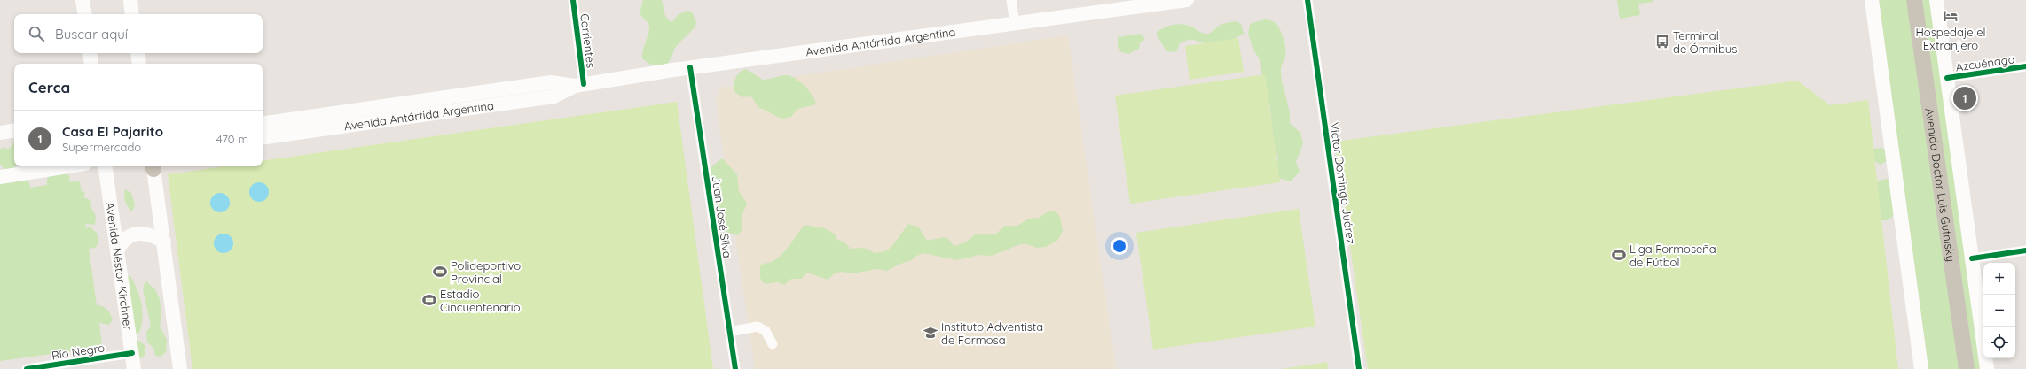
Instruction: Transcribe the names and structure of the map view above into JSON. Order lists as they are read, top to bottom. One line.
{"streets":{"main road":["Avenida Antártida Argentina","Avenida Doctor Luis Gutnisky","Avenida Néstor Kirchner"],"street":["Corrientes","Azcuénaga","Víctor Domingo Juárez","Juan José Silva","Río Negro"]},"crossings":[["Corrientes","Avenida Antártida Argentina"],["Avenida Antártida Argentina","Juan José Silva"],["Azcuénaga","Avenida Doctor Luis Gutnisky"],["Avenida Néstor Kirchner","Río Negro"]],"places":{"hotel":["Hospedaje el Extranjero"],"bus stop":["Terminal de Ómnibus"],"sports":["Liga Formoseña de Fútbol","Polideportivo Provincial","Estadio Cincuentenario"],"school or university":["Instituto Adventista de Formosa"]},"page":{"search":"Buscar aquí","heading":"Cerca","pins":"1","list":[{"mark":"1","name":"Casa El Pajarito","note":"Supermercado","value":"470 m"}],"map_buttons":["+","−"]}}
